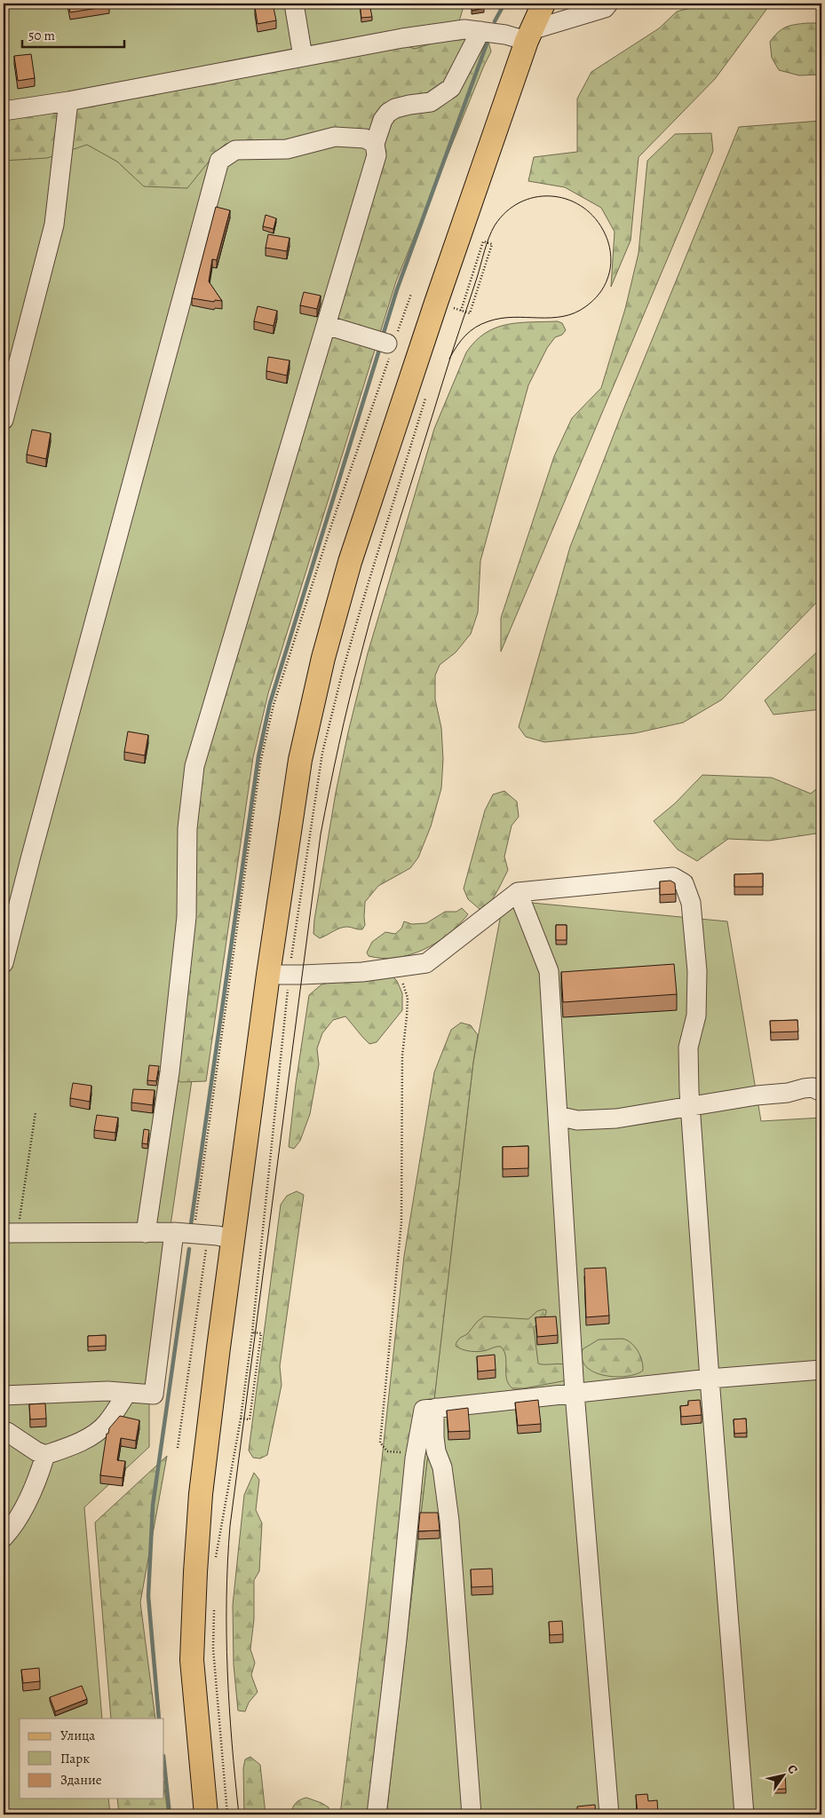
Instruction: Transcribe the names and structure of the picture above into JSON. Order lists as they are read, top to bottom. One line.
{"legend":["Улица","Парк","Здание"],"scale_bar":"50 m","north":"top right"}
